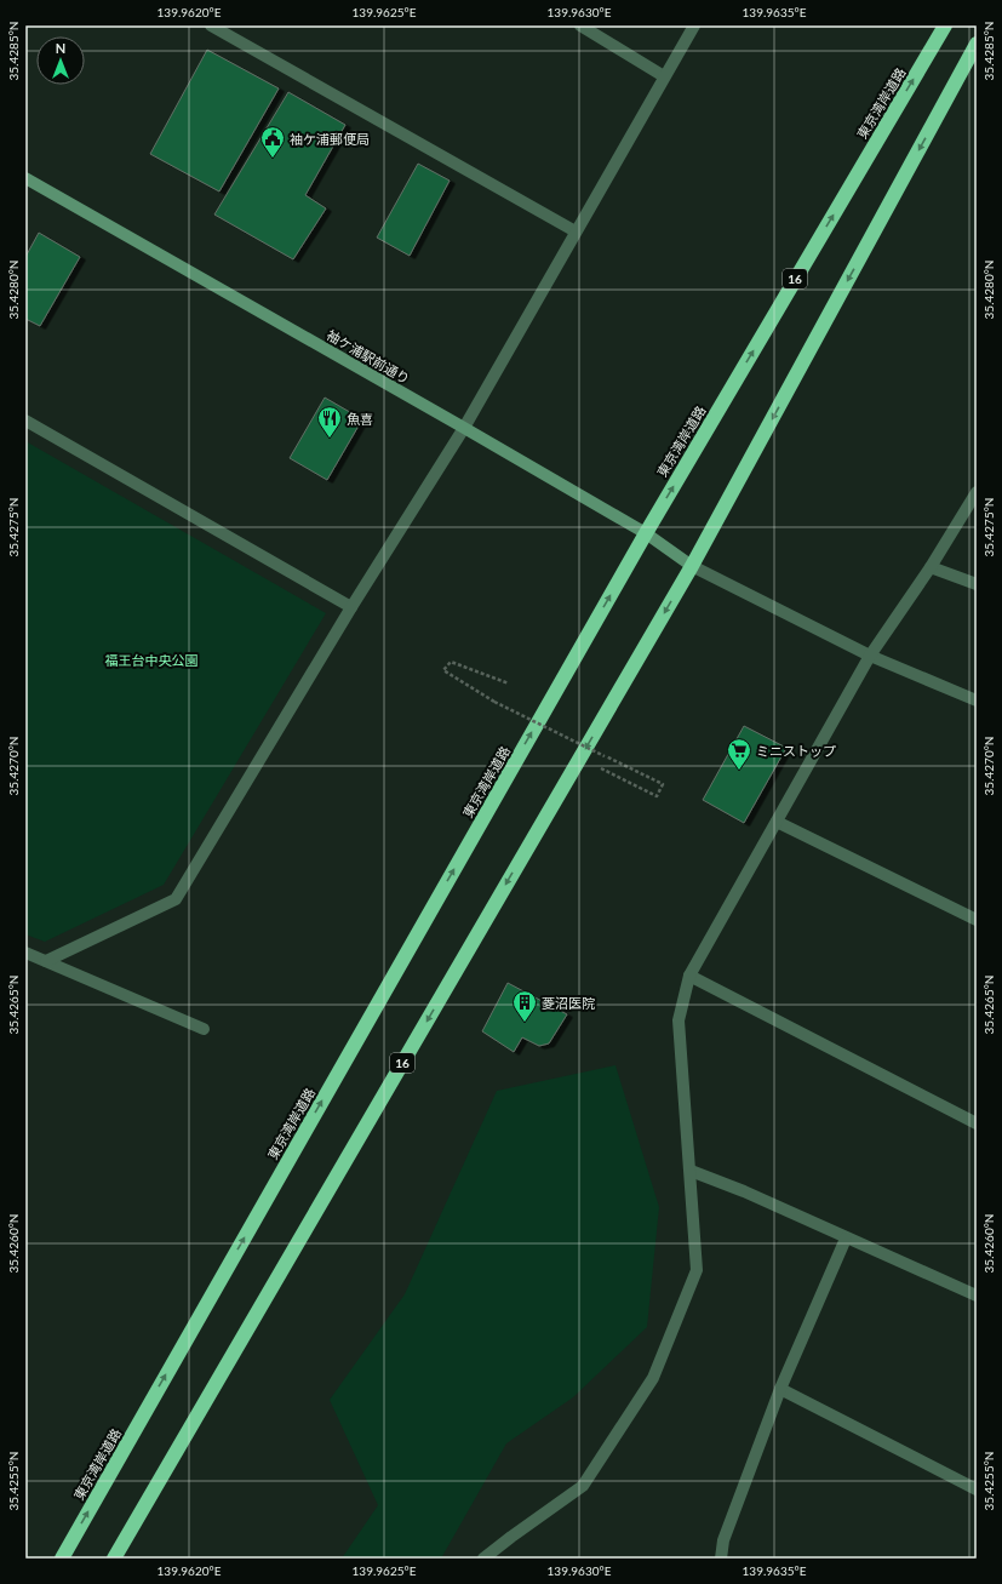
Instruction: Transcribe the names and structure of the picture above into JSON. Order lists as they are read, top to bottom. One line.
{"streets":{"highway":["東京湾岸道路","16"],"street":["袖ケ浦駅前通り"]},"crossings":[["東京湾岸道路","袖ケ浦駅前通り"],["16","袖ケ浦駅前通り"]],"parks":["福王台中央公園"],"places":{"public building":["袖ケ浦郵便局"],"restaurant":["魚喜"],"supermarket":["ミニストップ"],"building":["菱沼医院"]},"north":"top","coordinates":["139.9620°E","139.9625°E","139.9630°E","139.9635°E","35.4285°N","35.4280°N","35.4275°N","35.4270°N","35.4265°N","35.4260°N","35.4255°N"]}
